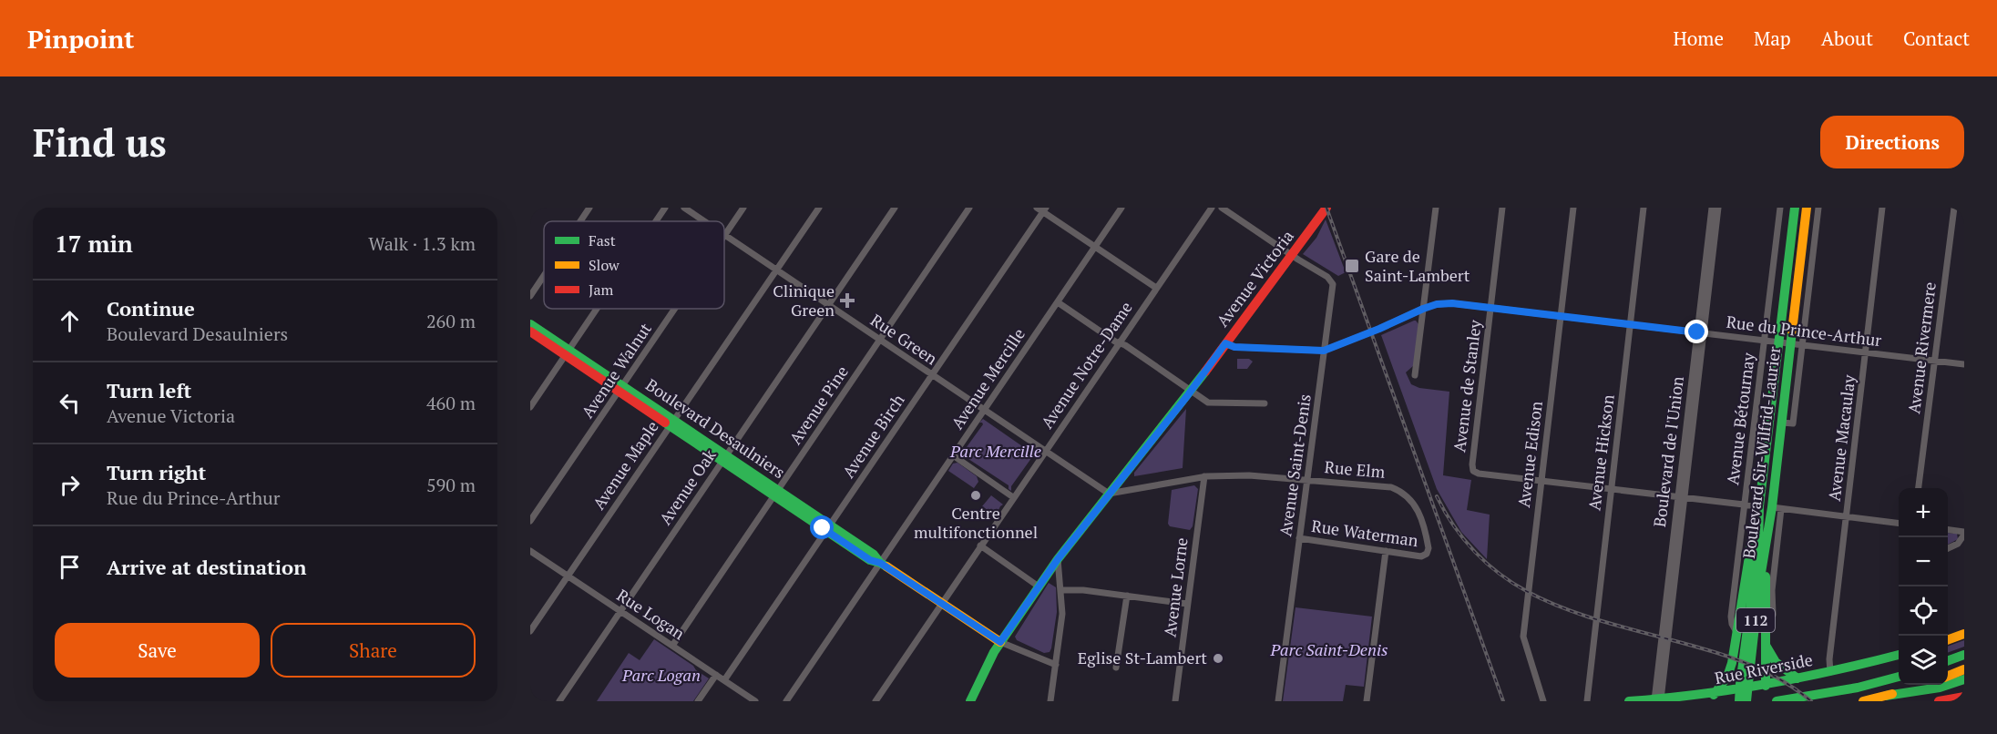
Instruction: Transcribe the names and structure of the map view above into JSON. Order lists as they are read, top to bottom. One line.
{"streets":{"main road":["Avenue Victoria","Boulevard Desaulniers","Boulevard Sir-Wilfrid-Laurier","112","Rue Riverside"],"street":["Rue du Prince-Arthur","Rue Green","Avenue Rivermere","Avenue Notre-Dame","Avenue Walnut","Avenue Mercille","Avenue de Stanley","Avenue Pine","Avenue Bétournay","Avenue Birch","Avenue Macaulay","Boulevard de l'Union","Avenue Hickson","Avenue Edison","Avenue Maple","Avenue Saint-Denis","Rue Elm","Avenue Oak","Rue Waterman","Avenue Lorne","Rue Logan"]},"crossings":[["Avenue Victoria","Rue du Prince-Arthur"],["Avenue Victoria","Rue Green"],["Avenue Victoria","Boulevard Desaulniers"],["Avenue Victoria","Avenue Saint-Denis"],["Avenue Victoria","Rue Elm"],["Rue du Prince-Arthur","Avenue Rivermere"],["Rue du Prince-Arthur","Avenue de Stanley"],["Rue du Prince-Arthur","Avenue Bétournay"],["Rue du Prince-Arthur","Avenue Macaulay"],["Rue du Prince-Arthur","Boulevard de l'Union"],["Rue du Prince-Arthur","Avenue Hickson"],["Rue du Prince-Arthur","Boulevard Sir-Wilfrid-Laurier"],["Rue du Prince-Arthur","Avenue Edison"],["Rue du Prince-Arthur","Avenue Saint-Denis"],["Rue Green","Avenue Notre-Dame"],["Rue Green","Avenue Walnut"],["Rue Green","Avenue Mercille"],["Rue Green","Avenue Pine"],["Rue Green","Avenue Birch"],["Rue Green","Avenue Maple"],["Rue Green","Rue Elm"],["Rue Green","Avenue Oak"],["Avenue Notre-Dame","Boulevard Desaulniers"],["Avenue Walnut","Boulevard Desaulniers"],["Avenue Mercille","Boulevard Desaulniers"],["Avenue de Stanley","Avenue Edison"],["Avenue Pine","Boulevard Desaulniers"],["Avenue Pine","Rue Logan"],["Boulevard Desaulniers","Avenue Birch"],["Boulevard Desaulniers","Avenue Maple"],["Boulevard Desaulniers","Avenue Oak"],["Avenue Birch","Rue Logan"],["Avenue Macaulay","Rue Riverside"],["Boulevard de l'Union","Rue Riverside"],["Avenue Maple","Rue Logan"],["Avenue Saint-Denis","Rue Elm"],["Avenue Saint-Denis","Rue Waterman"],["Rue Elm","Rue Waterman"],["Rue Elm","Avenue Lorne"],["Avenue Oak","Rue Logan"]],"parks":["Parc Mercille","Parc Saint-Denis","Parc Logan"],"places":{"transit":["Gare de Saint-Lambert"],"health":["Clinique Green"],"other":["Centre multifonctionnel","Eglise St-Lambert"]},"legend":["Fast","Slow","Jam"],"page":{"header":"Pinpoint","nav":["Home","Map","About","Contact"],"buttons":["Directions",["Save","Share"]],"title":"Find us","heading":["17 min","Walk · 1.3 km"],"list":[["Continue","Boulevard Desaulniers","260 m"],["Turn left","Avenue Victoria","460 m"],["Turn right","Rue du Prince-Arthur","590 m"],"Arrive at destination"],"map_buttons":["+","−"]}}
